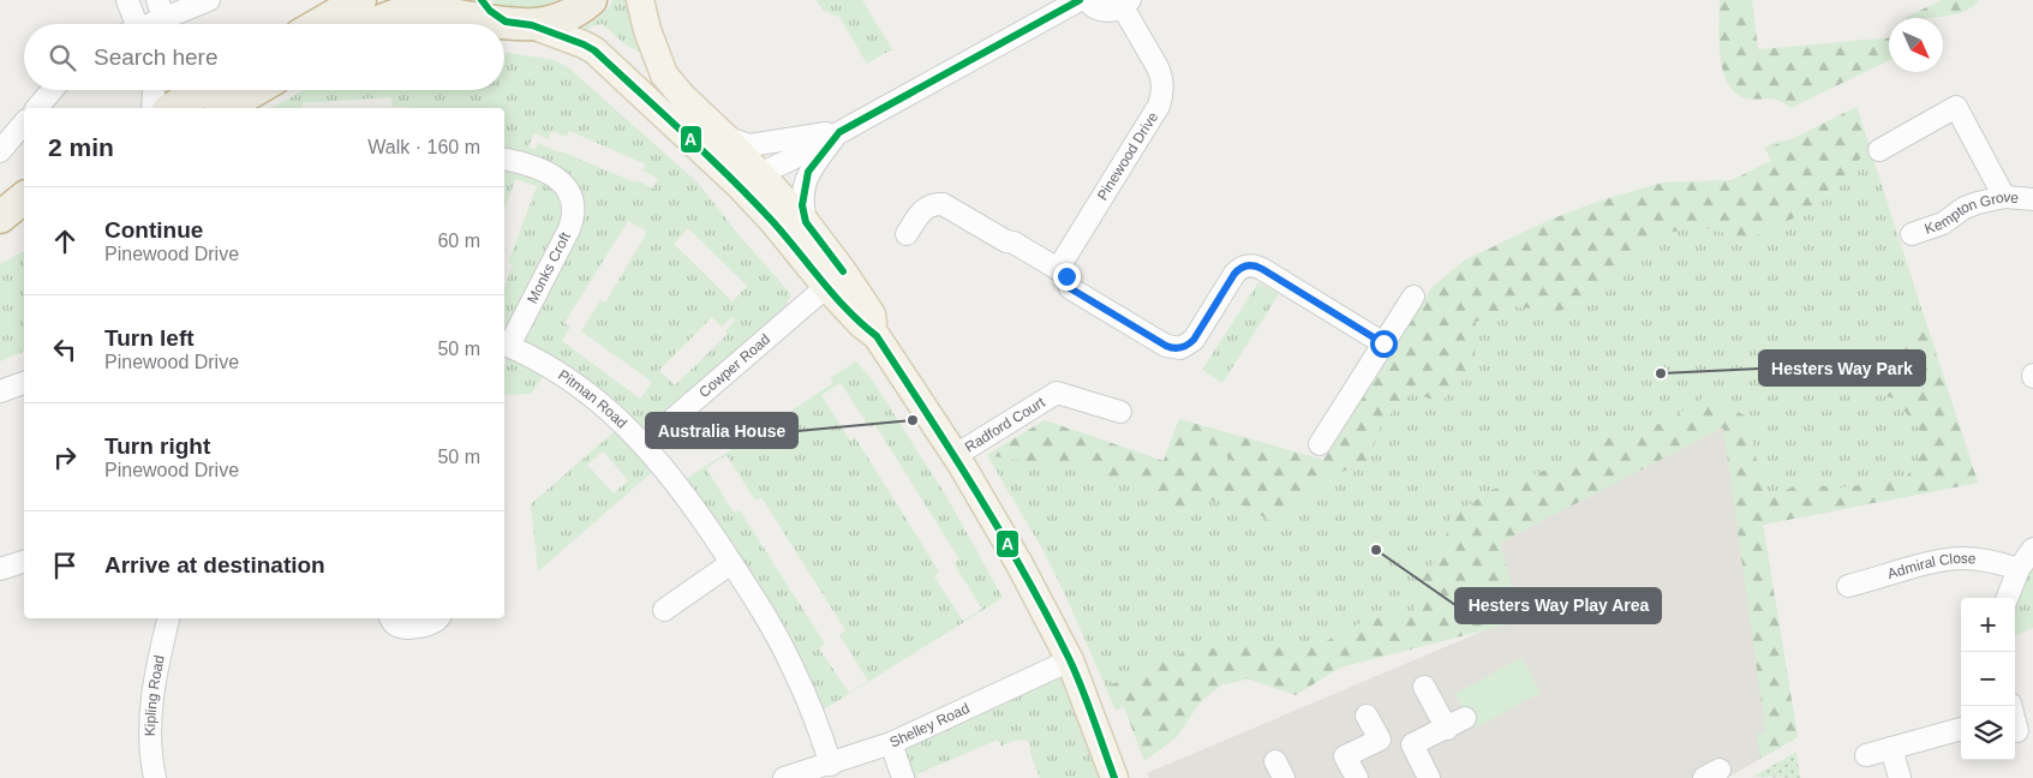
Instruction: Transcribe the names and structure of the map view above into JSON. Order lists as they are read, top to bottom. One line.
{"streets":{"street":["Pinewood Drive","Kempton Grove","Monks Croft","Cowper Road","Pitman Road","Radford Court","Admiral Close","Kipling Road","Shelley Road"]},"crossings":[["Monks Croft","Pitman Road"],["Cowper Road","Pitman Road"],["Pitman Road","Shelley Road"]],"places":["Hesters Way Park","Australia House","Hesters Way Play Area"],"lines":["transit line A"],"north":"bottom right","page":{"search":"Search here","heading":["2 min","Walk · 160 m"],"list":[["Continue","Pinewood Drive","60 m"],["Turn left","Pinewood Drive","50 m"],["Turn right","Pinewood Drive","50 m"],"Arrive at destination"],"map_buttons":["+","−"]}}
